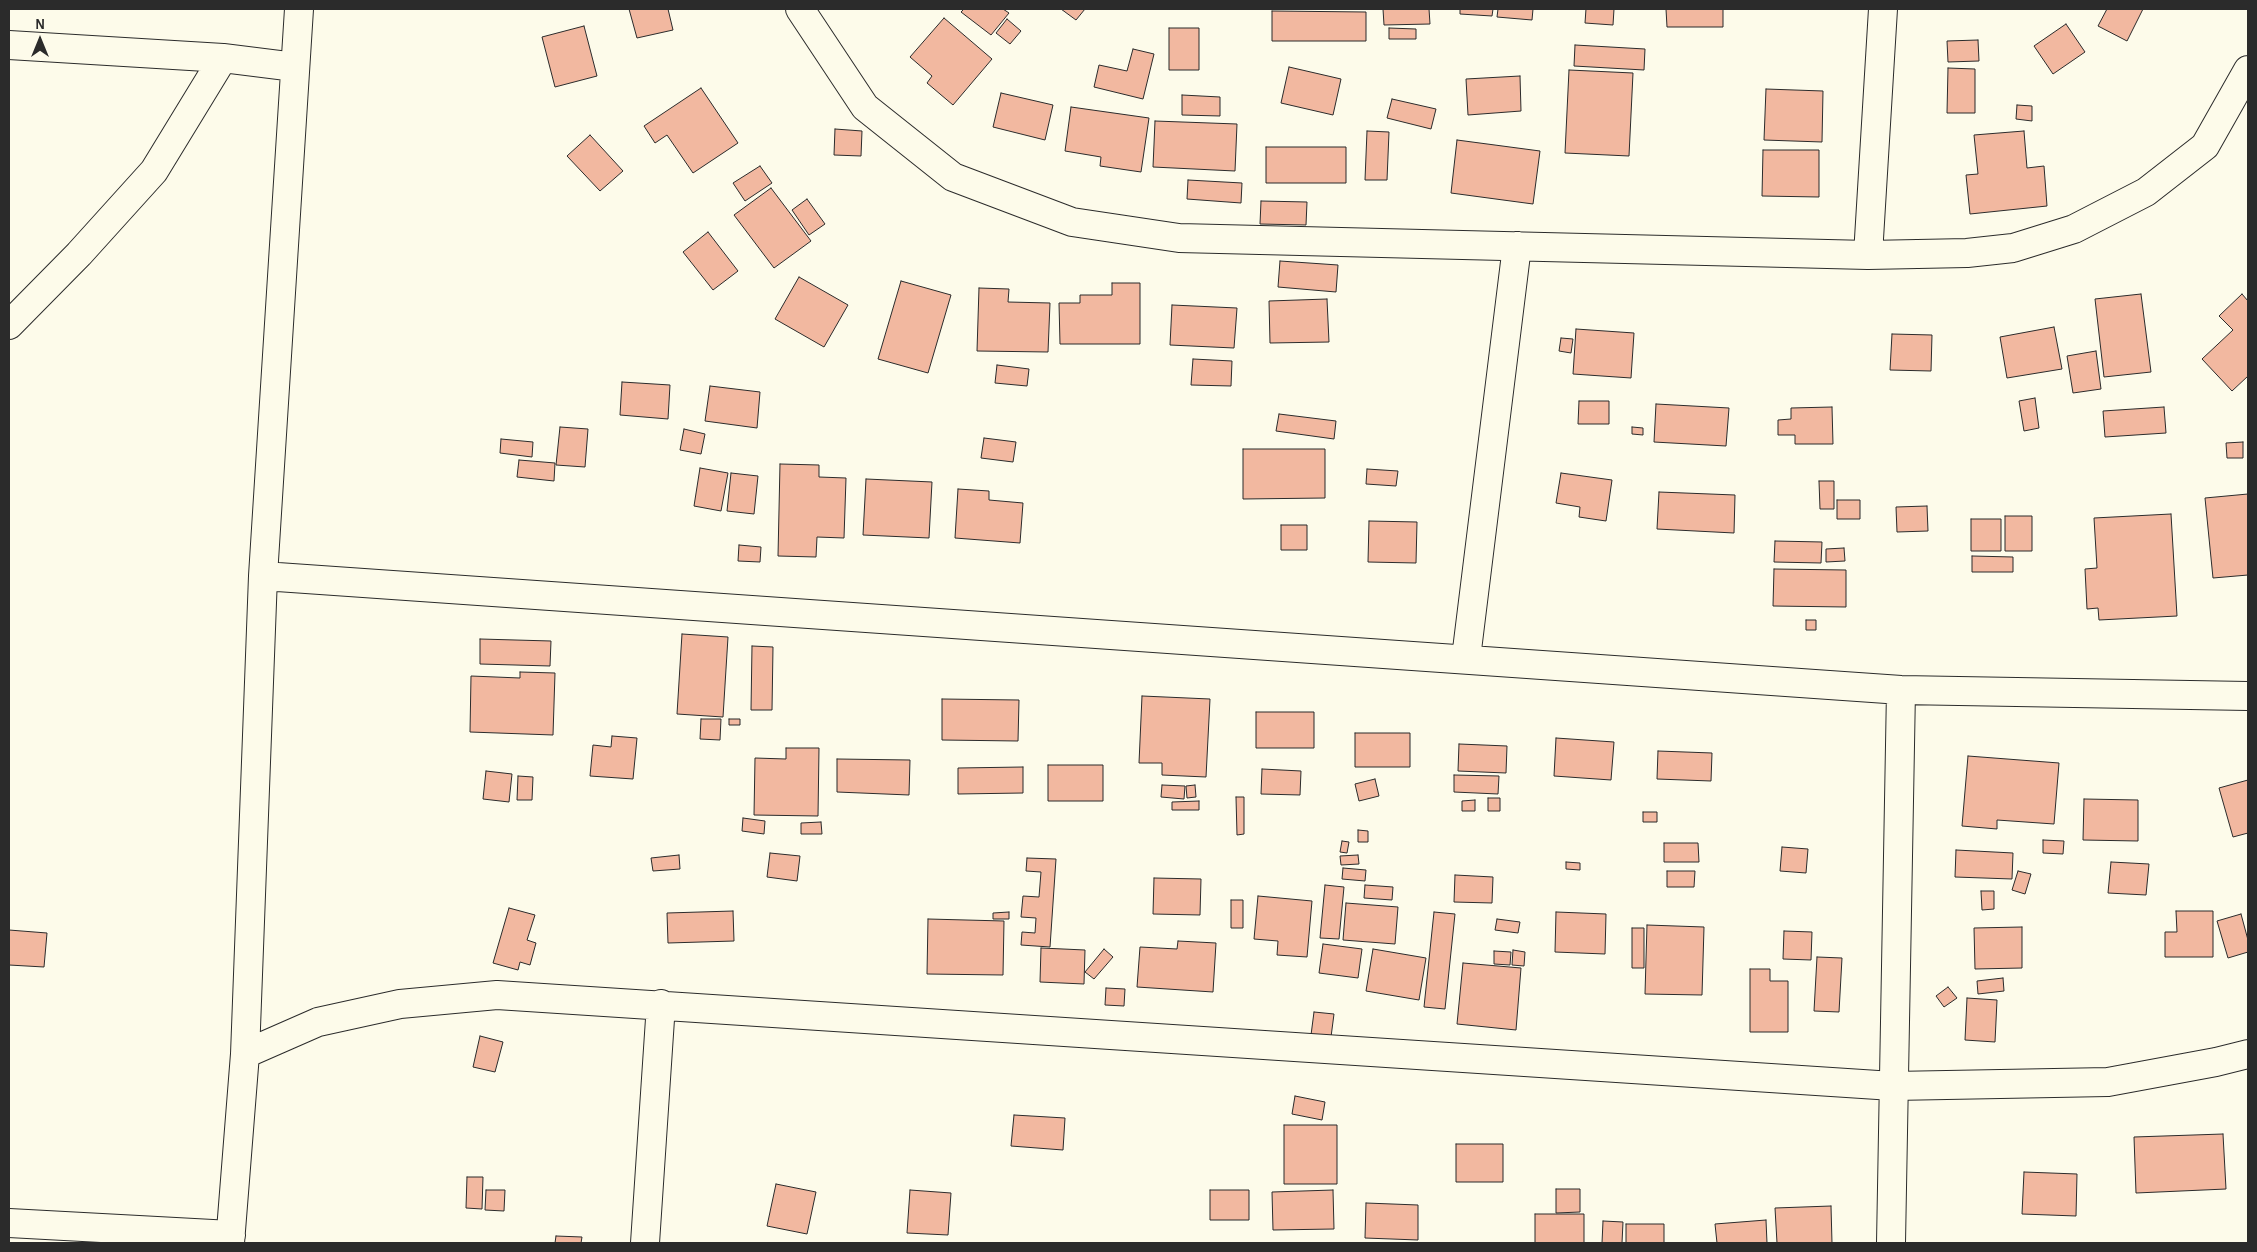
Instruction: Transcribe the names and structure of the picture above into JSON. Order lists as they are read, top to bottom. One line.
{"north":"top"}
